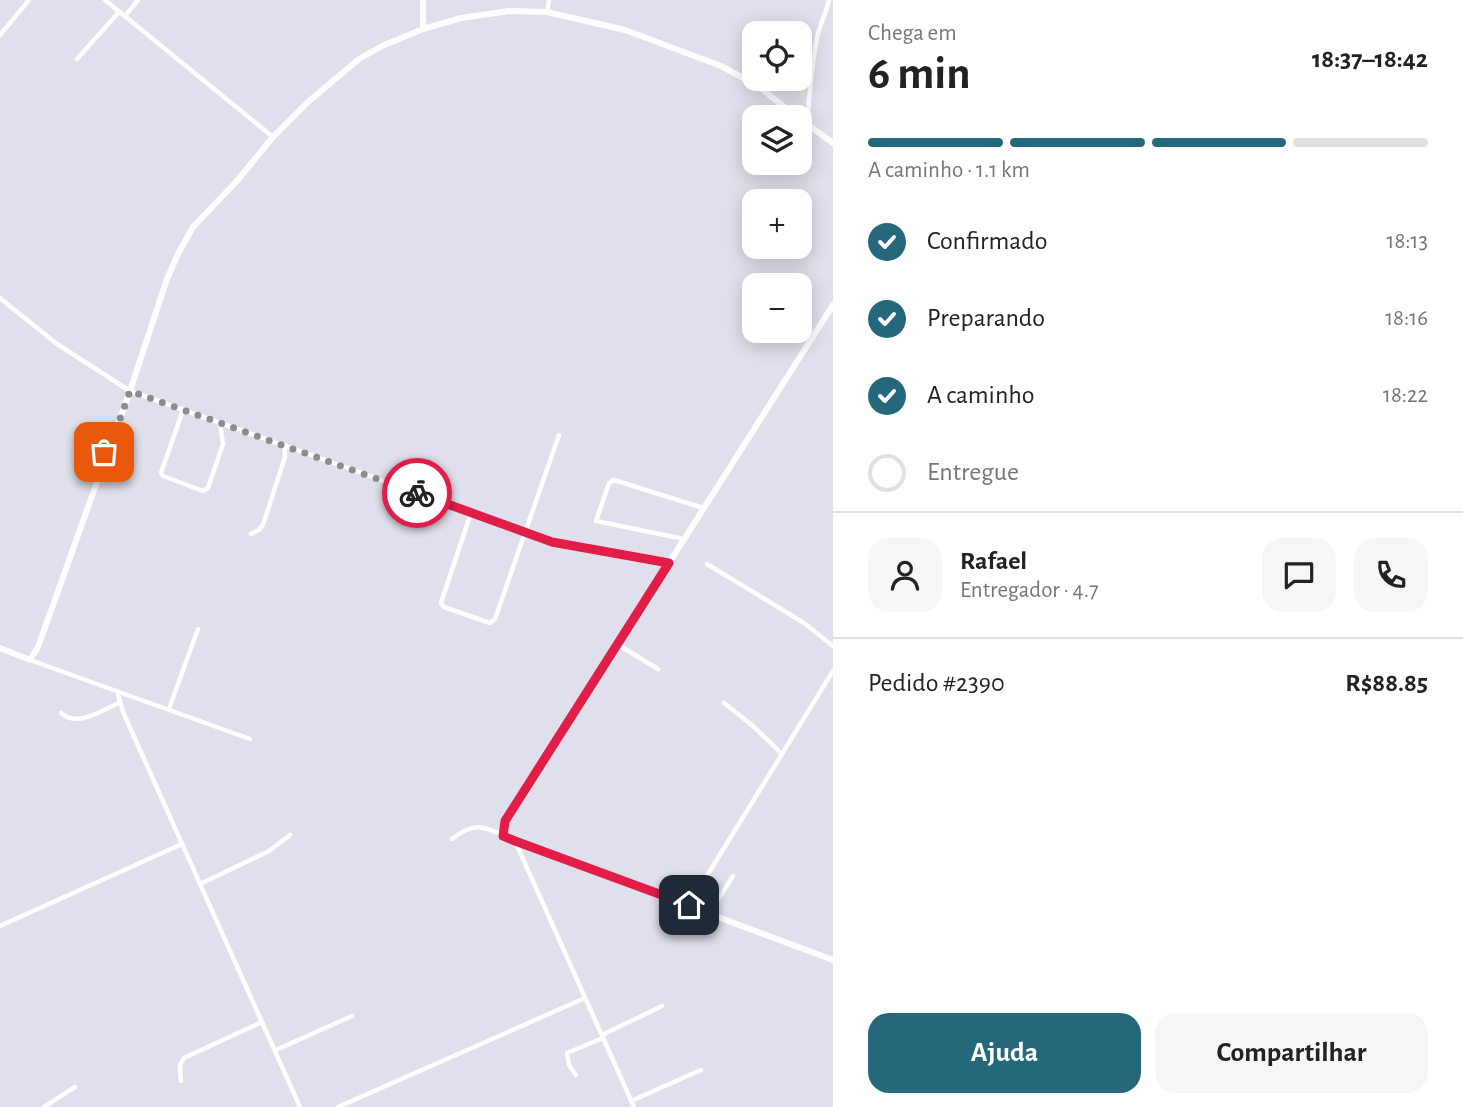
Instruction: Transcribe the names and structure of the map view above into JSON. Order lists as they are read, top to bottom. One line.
{"page":{"heading":["6 min","Chega em","18:37–18:42"],"panel":["Rafael","Entregador · 4.7","Pedido #2390","R$88.85"],"map_buttons":["+","−"],"bar":"A caminho · 1.1 km","list":[["Confirmado","18:13"],["Preparando","18:16"],["A caminho","18:22"],"Entregue"],"buttons":["Ajuda","Compartilhar"]}}
